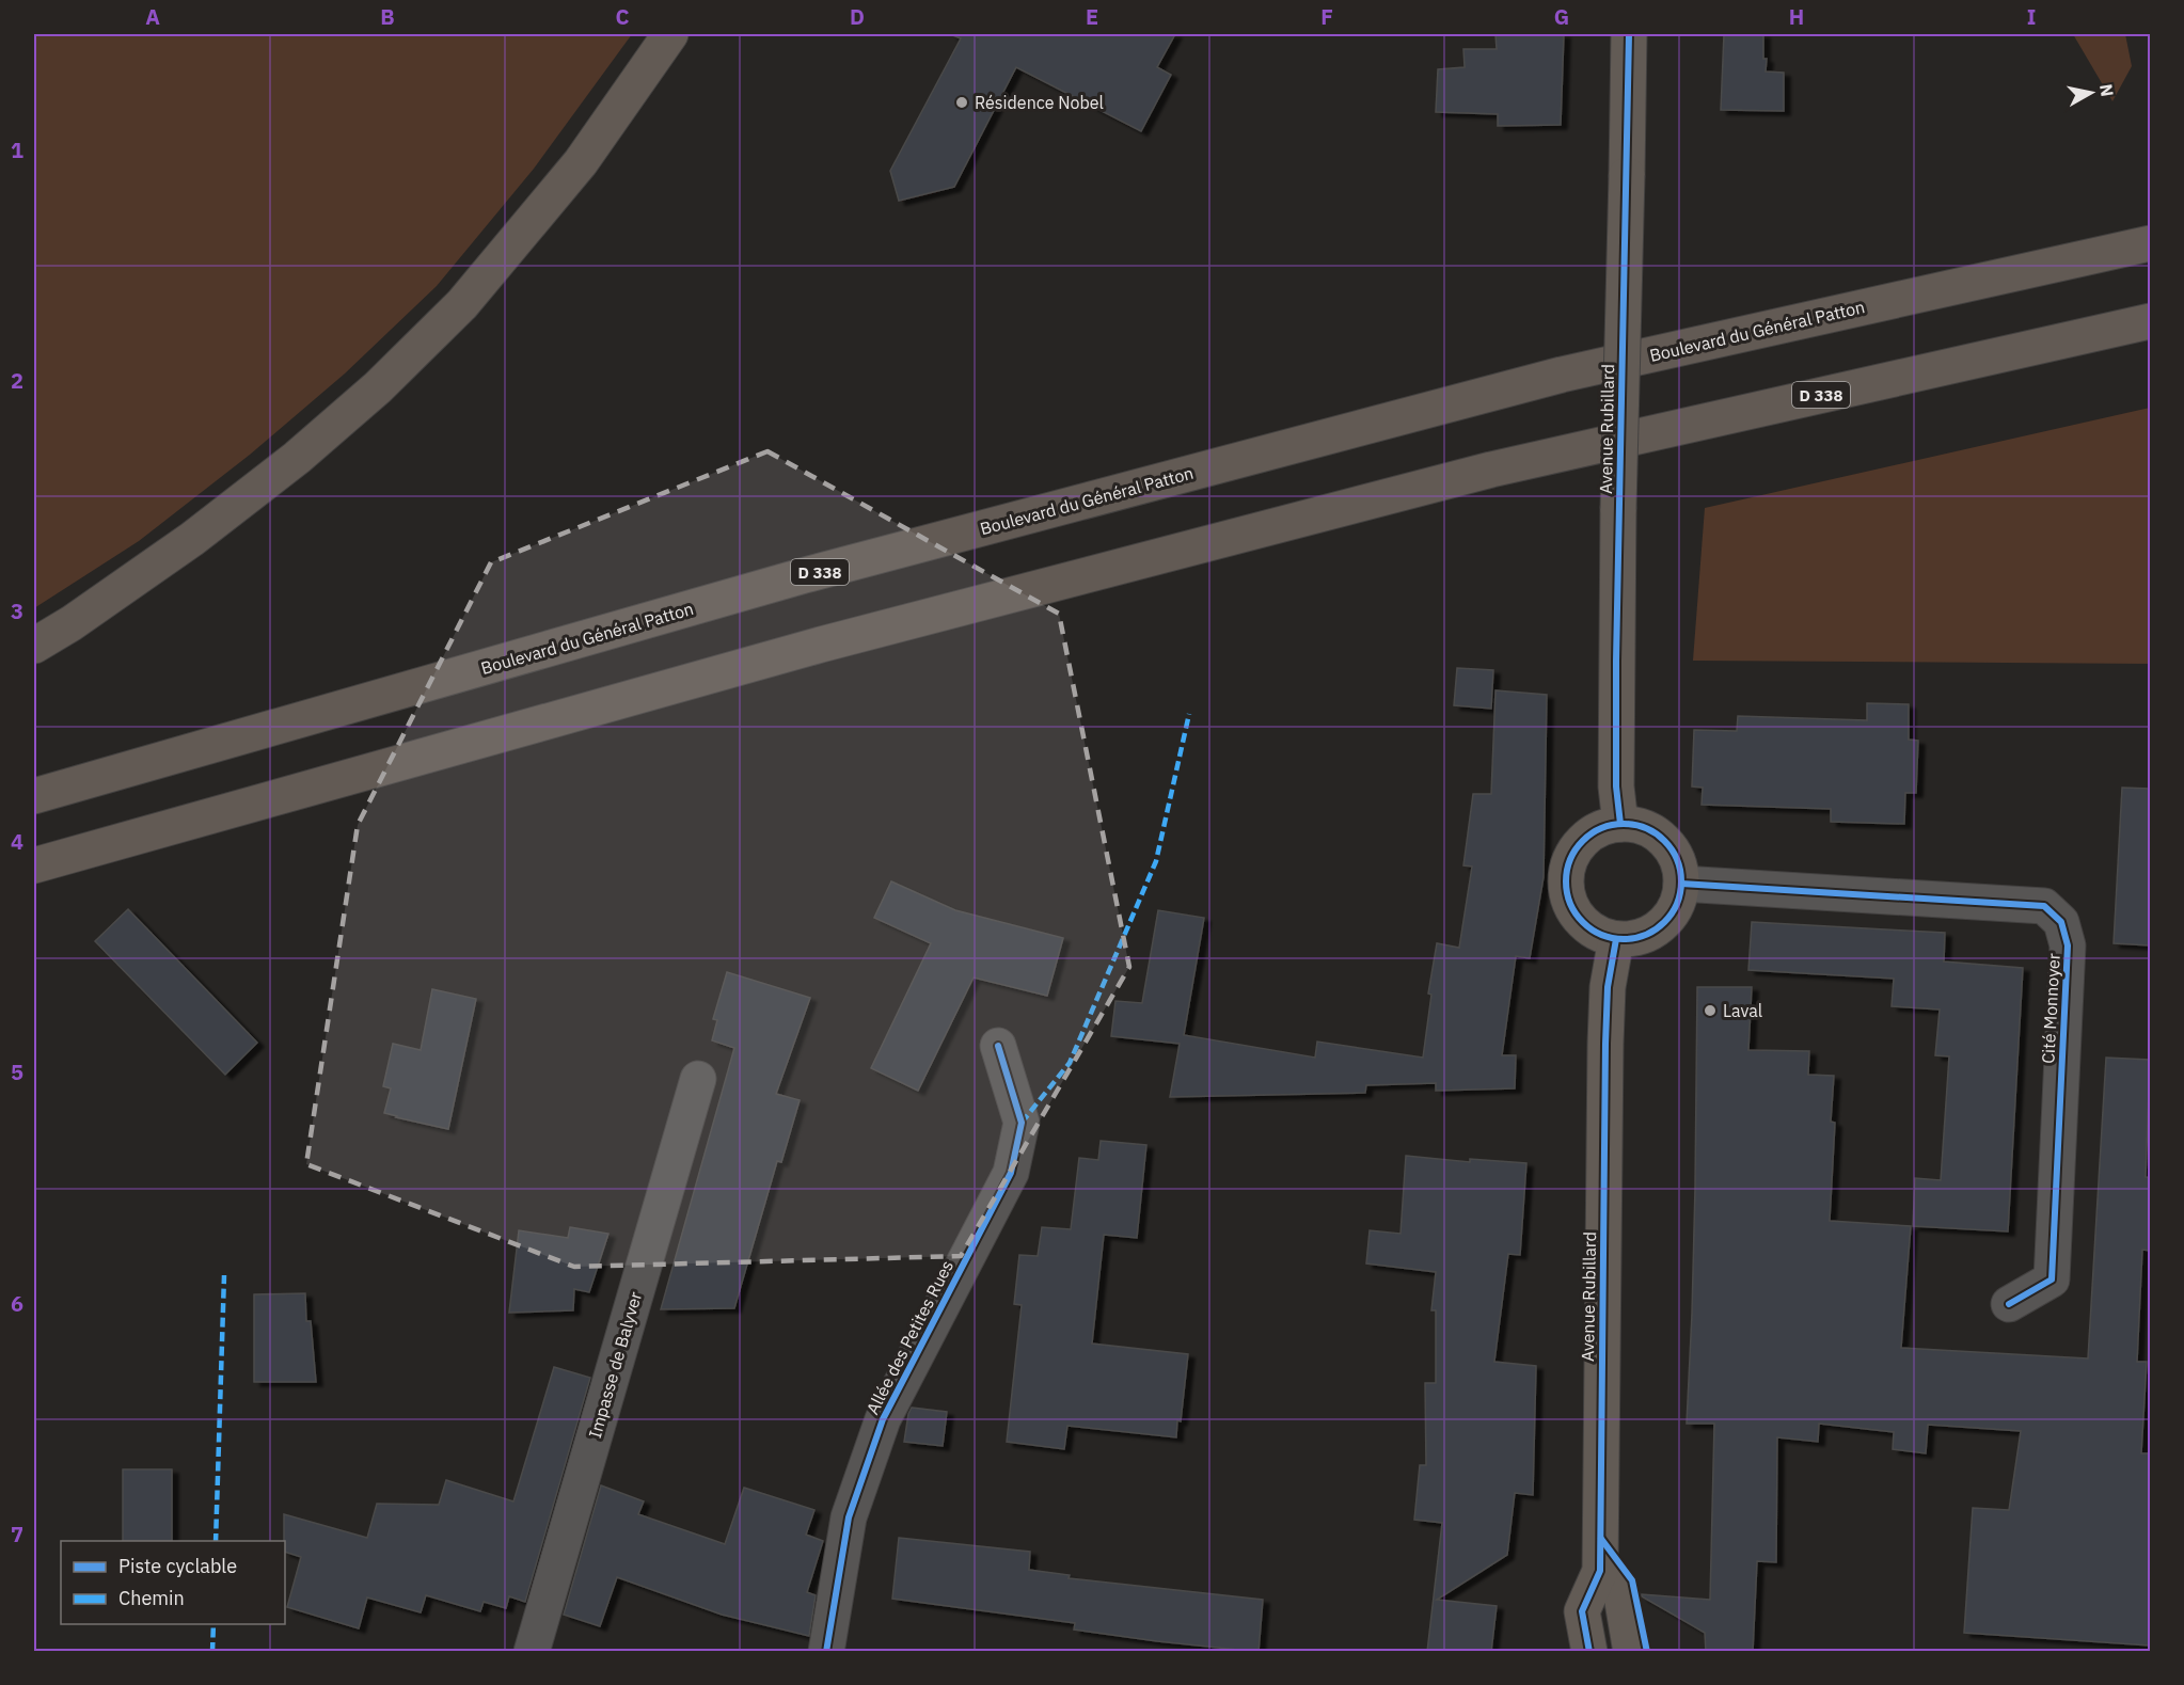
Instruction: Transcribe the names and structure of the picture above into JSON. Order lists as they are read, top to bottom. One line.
{"streets":{"highway":["Boulevard du Général Patton","D 338"],"main road":["Avenue Rubillard"],"street":["Cité Monnoyer","Allée des Petites Rues","Impasse de Balyver"]},"crossings":[["Avenue Rubillard","Cité Monnoyer"]],"places":["Résidence Nobel","Laval"],"legend":["Piste cyclable","Chemin"],"north":"right","grid":{"columns":["A","B","C","D","E","F","G","H","I"],"rows":["1","2","3","4","5","6","7"]}}
